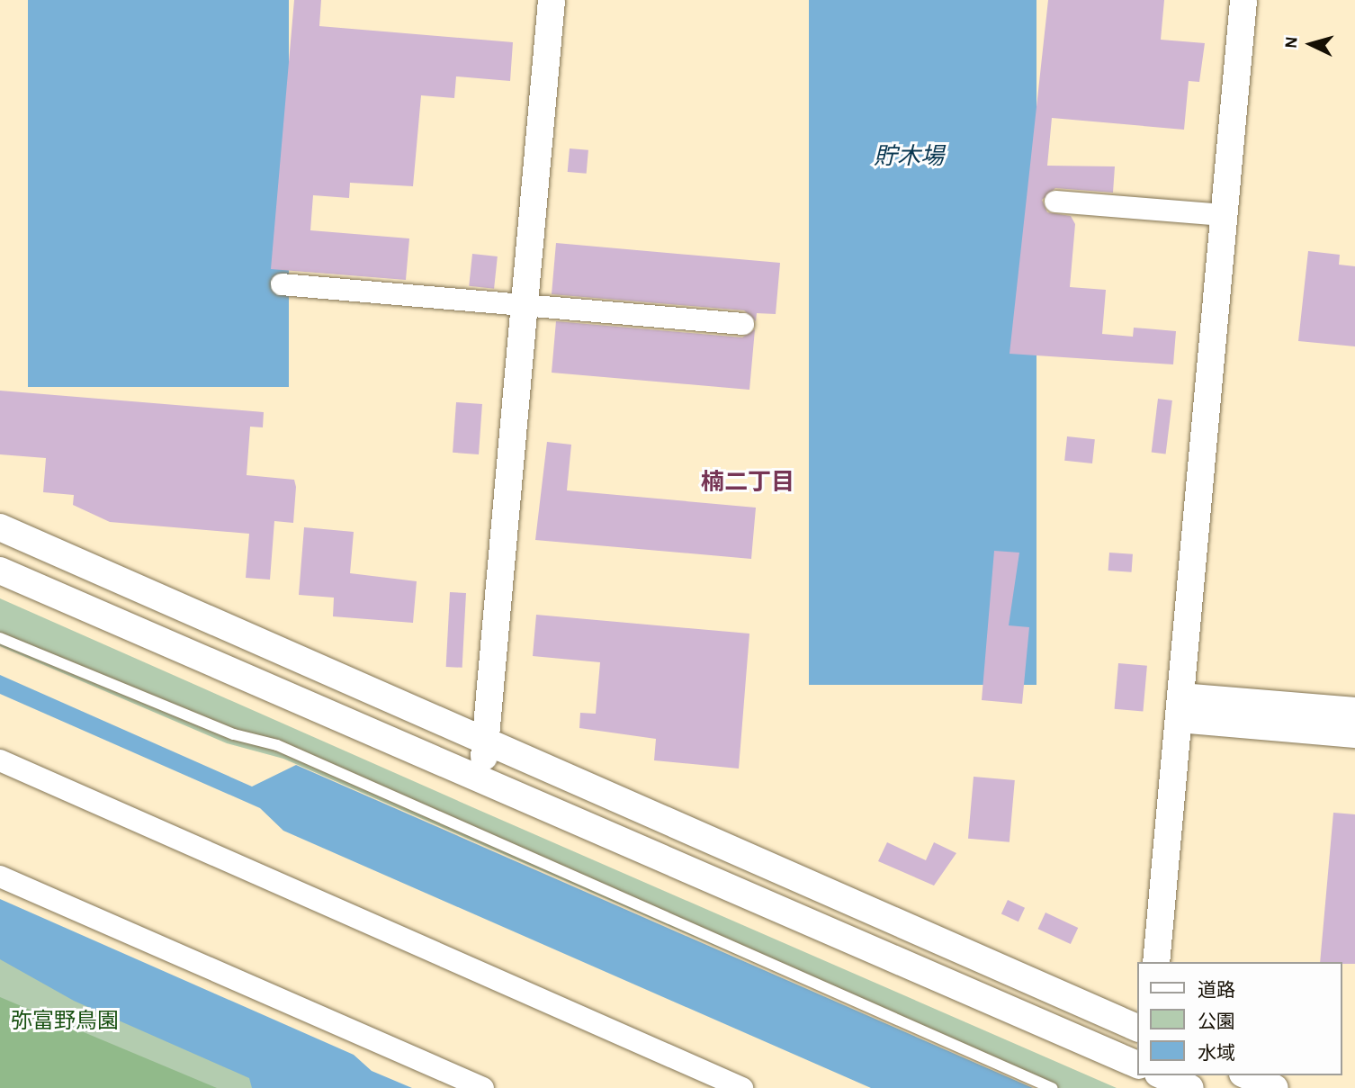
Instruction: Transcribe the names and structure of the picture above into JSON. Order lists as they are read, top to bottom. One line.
{"districts":["楠二丁目"],"water":["貯木場"],"parks":["弥富野鳥園"],"legend":["道路","公園","水域"],"north":"left"}
